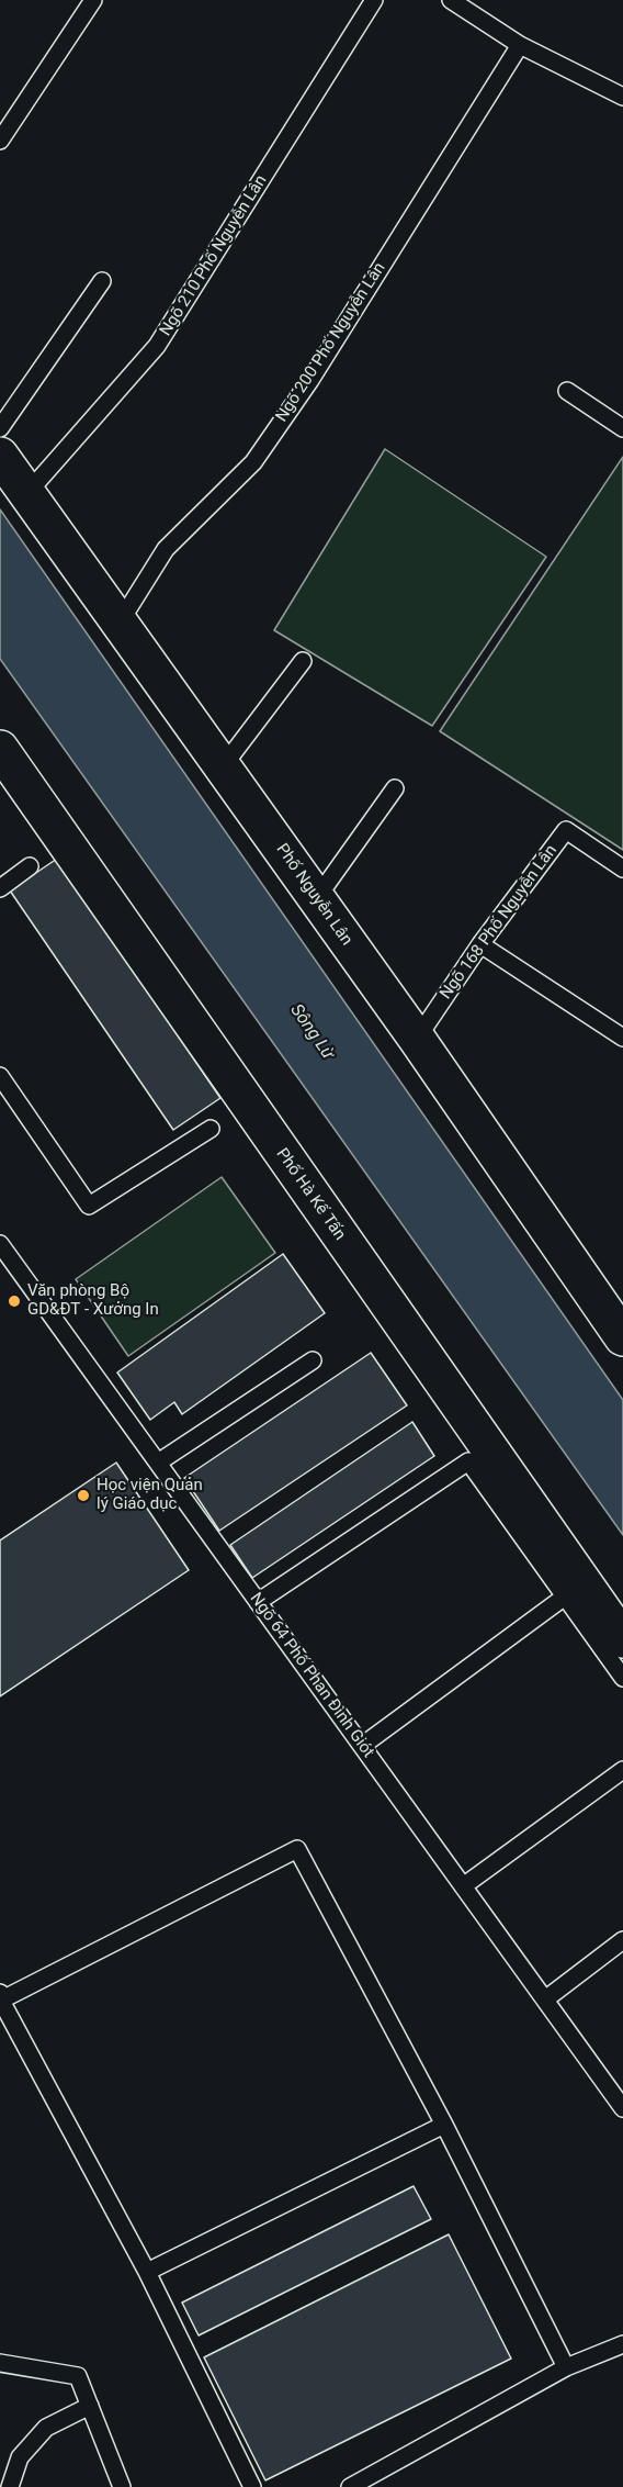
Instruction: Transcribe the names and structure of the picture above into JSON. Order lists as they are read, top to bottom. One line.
{"streets":{"street":["Phố Nguyễn Lân","Phố Hà Kế Tấn"],"lane":["Ngõ 210 Phố Nguyễn Lân","Ngõ 200 Phố Nguyễn Lân","Ngõ 168 Phố Nguyễn Lân","Ngõ 64 Phố Phan Đình Giót"]},"crossings":[["Ngõ 210 Phố Nguyễn Lân","Phố Nguyễn Lân"],["Ngõ 200 Phố Nguyễn Lân","Phố Nguyễn Lân"],["Phố Nguyễn Lân","Ngõ 168 Phố Nguyễn Lân"]],"water":["Sông Lừ"],"places":["Văn phòng Bộ GD&ĐT - Xưởng In","Học viện Quản lý Giáo dục"]}
